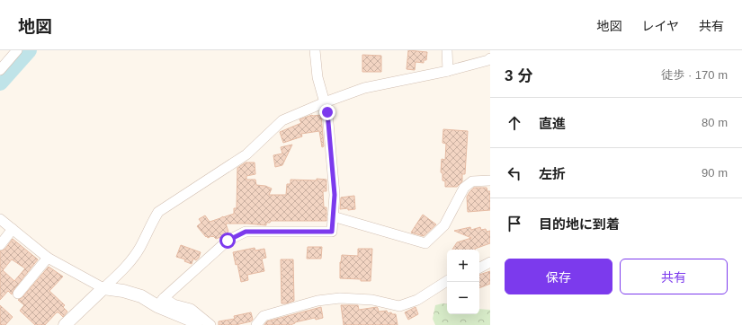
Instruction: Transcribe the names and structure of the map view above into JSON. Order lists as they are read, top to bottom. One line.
{"page":{"header":"地図","nav":["地図","レイヤ","共有"],"heading":["3 分","徒歩 · 170 m"],"list":[["直進","80 m"],["左折","90 m"],"目的地に到着"],"buttons":["保存","共有"],"map_buttons":["+","−"]}}
